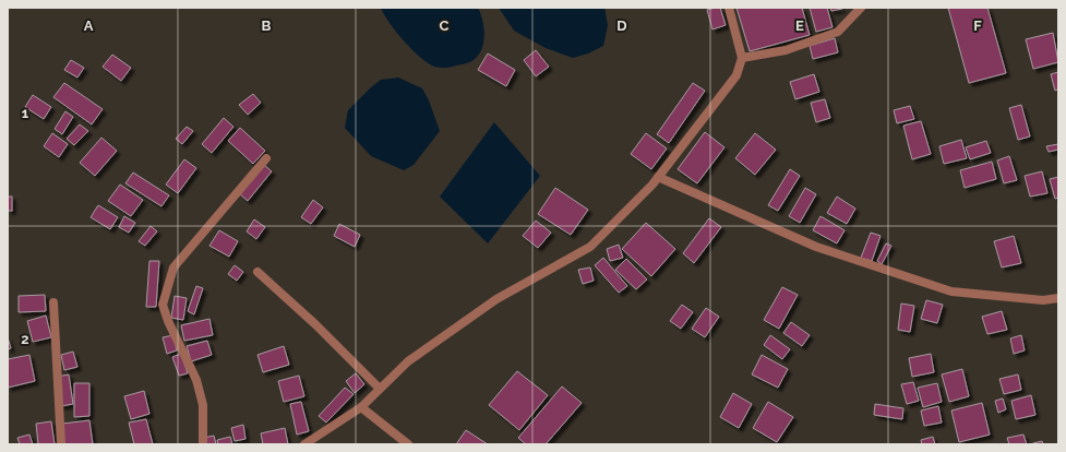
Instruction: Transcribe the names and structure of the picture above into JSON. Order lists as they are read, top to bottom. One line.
{"grid":{"columns":["A","B","C","D","E","F"],"rows":["1","2"]}}
